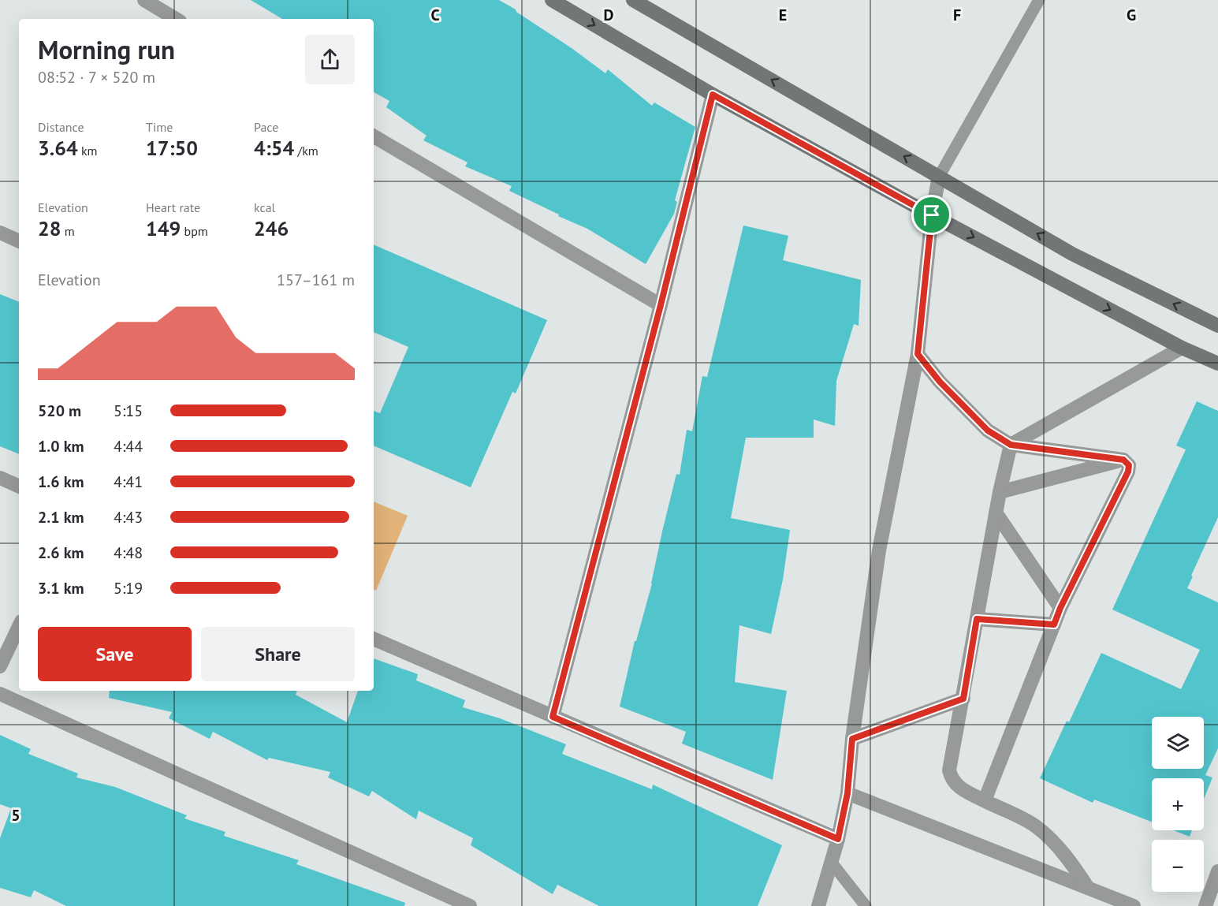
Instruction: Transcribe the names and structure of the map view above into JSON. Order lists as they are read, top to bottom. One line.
{"page":{"heading":["Morning run","08:52 · 7 × 520 m"],"stats":[["Distance","3.64 km"],["Time","17:50"],["Pace","4:54 /km"],["Elevation","28 m"],["Heart rate","149 bpm"],["kcal","246"]],"chart":["Elevation","157–161 m"],"list":[{"name":"520 m","note":"5:15"},{"name":"1.0 km","note":"4:44"},{"name":"1.6 km","note":"4:41"},{"name":"2.1 km","note":"4:43"},{"name":"2.6 km","note":"4:48"},{"name":"3.1 km","note":"5:19"}],"buttons":["Save","Share"],"map_buttons":["+","−"]},"grid":{"columns":["C","D","E","F","G"],"rows":["5"]}}
